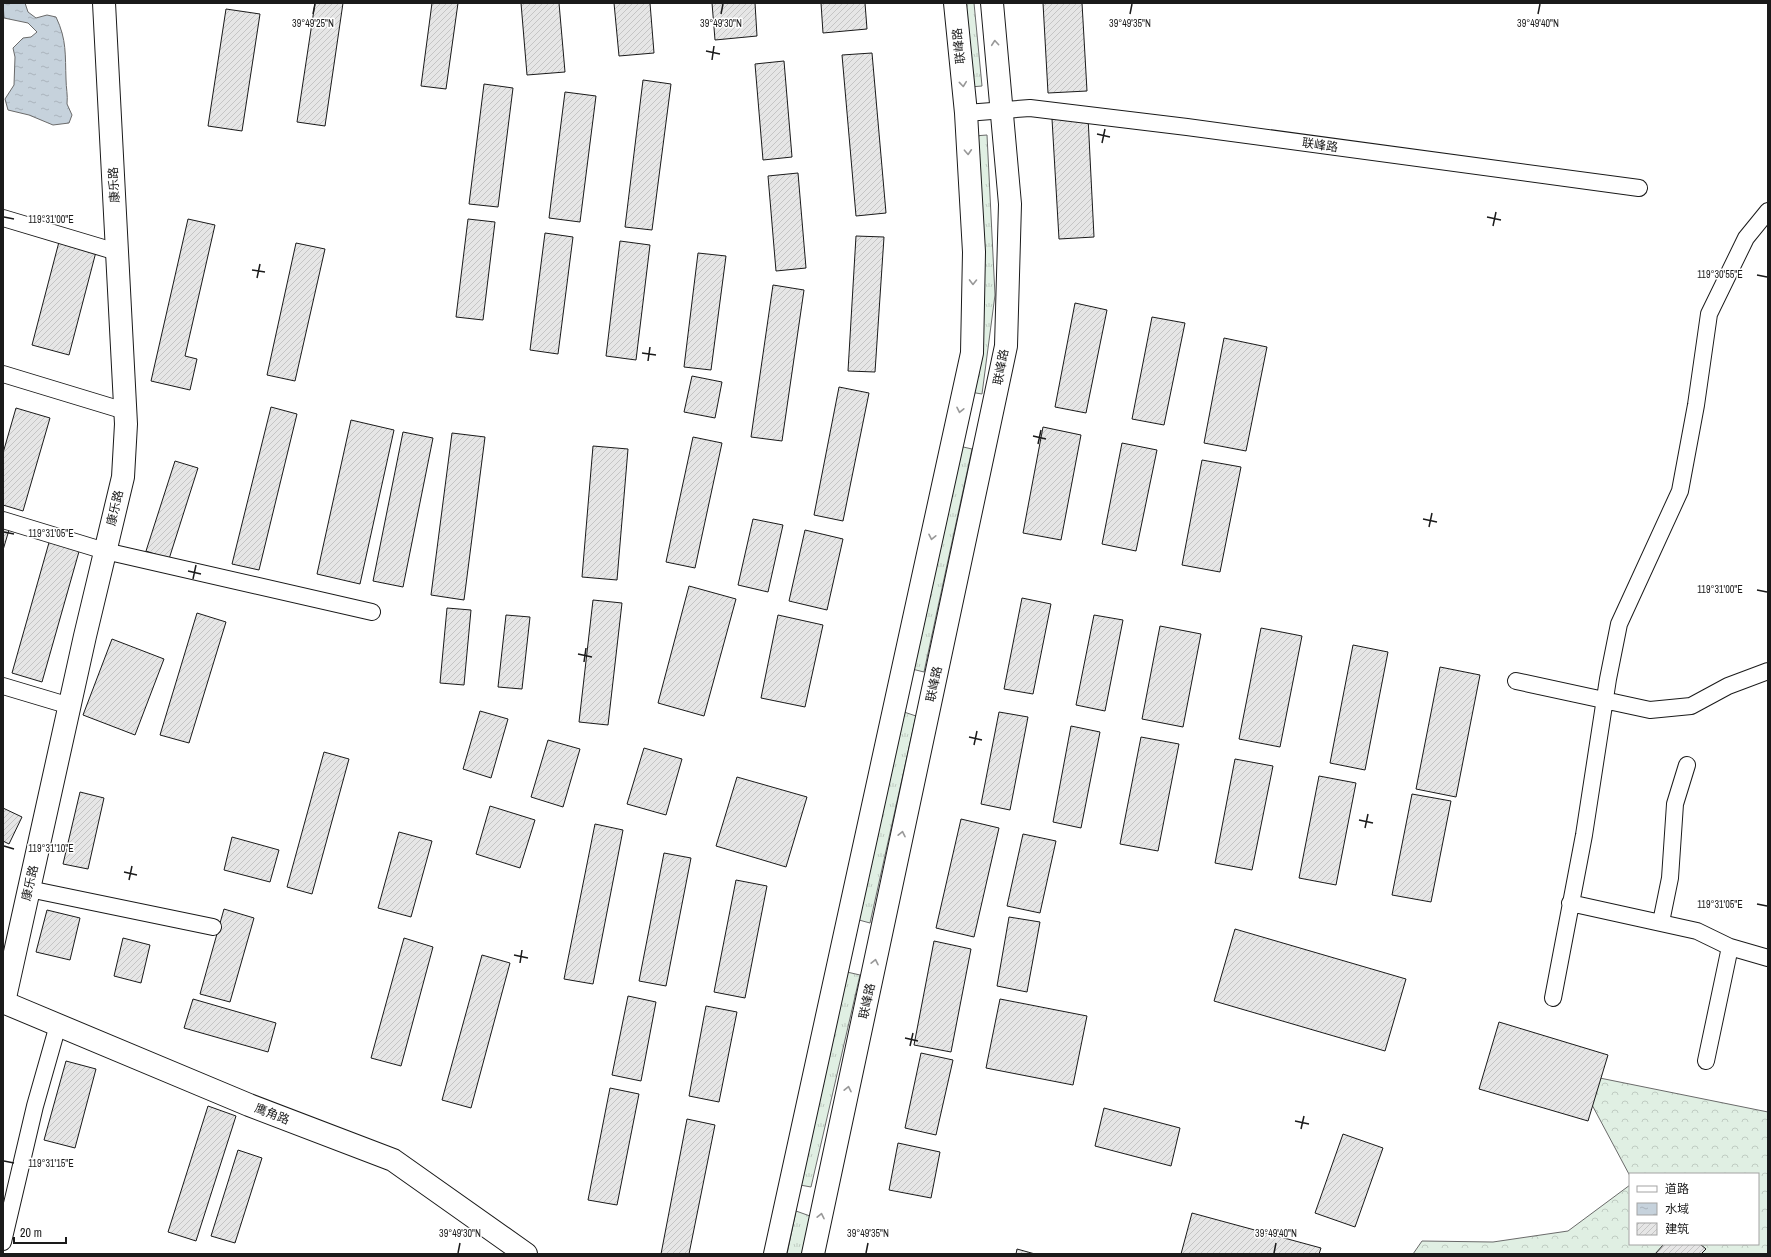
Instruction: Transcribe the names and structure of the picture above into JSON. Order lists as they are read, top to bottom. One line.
{"streets":{"main road":["联峰路","康乐路","鹰角路"]},"crossings":[["康乐路","鹰角路"]],"legend":["道路","水域","建筑"],"scale_bar":"20 m","coordinates":["39°49'25\"N","39°49'30\"N","39°49'35\"N","39°49'40\"N","119°31'00\"E","119°30'55\"E","119°31'05\"E","119°31'10\"E","119°31'15\"E"]}
